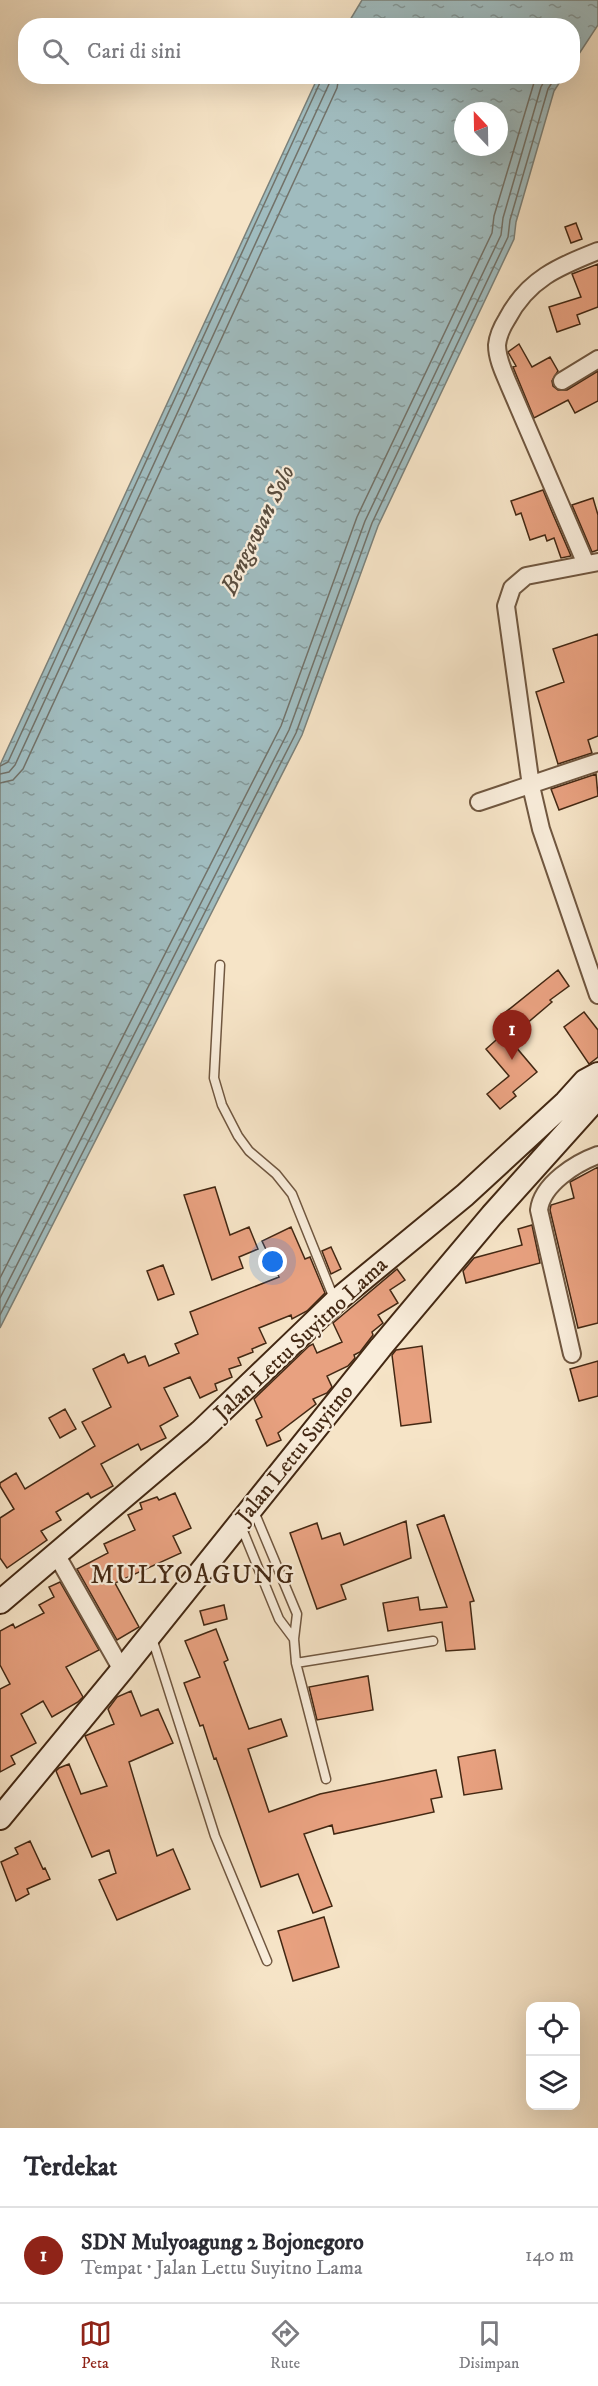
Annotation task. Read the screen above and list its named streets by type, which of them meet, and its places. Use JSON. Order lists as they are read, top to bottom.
{
  "streets": {
    "main road": ["Jalan Lettu Suyitno Lama", "Jalan Lettu Suyitno"]
  },
  "districts": ["MULYOAGUNG"],
  "water": ["Bengawan Solo"],
  "north": "top",
  "page": {
    "search": "Cari di sini",
    "pins": "1",
    "heading": "Terdekat",
    "list": [
      {
        "mark": "1",
        "name": "SDN Mulyoagung 2 Bojonegoro",
        "note": "Tempat · Jalan Lettu Suyitno Lama",
        "value": "140 m"
      }
    ],
    "nav": ["Peta", "Rute", "Disimpan"]
  }
}
